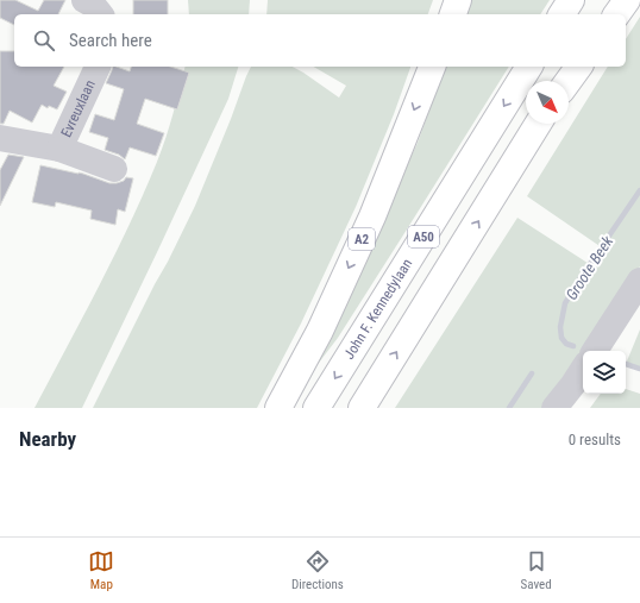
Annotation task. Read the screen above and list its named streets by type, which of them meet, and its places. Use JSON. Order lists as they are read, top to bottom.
{
  "streets": {
    "highway": ["A50", "A2", "John F. Kennedylaan"],
    "street": ["Evreuxlaan"]
  },
  "water": ["Groote Beek"],
  "north": "bottom right",
  "page": {
    "search": "Search here",
    "heading": ["Nearby", "0 results"],
    "nav": ["Map", "Directions", "Saved"]
  }
}
